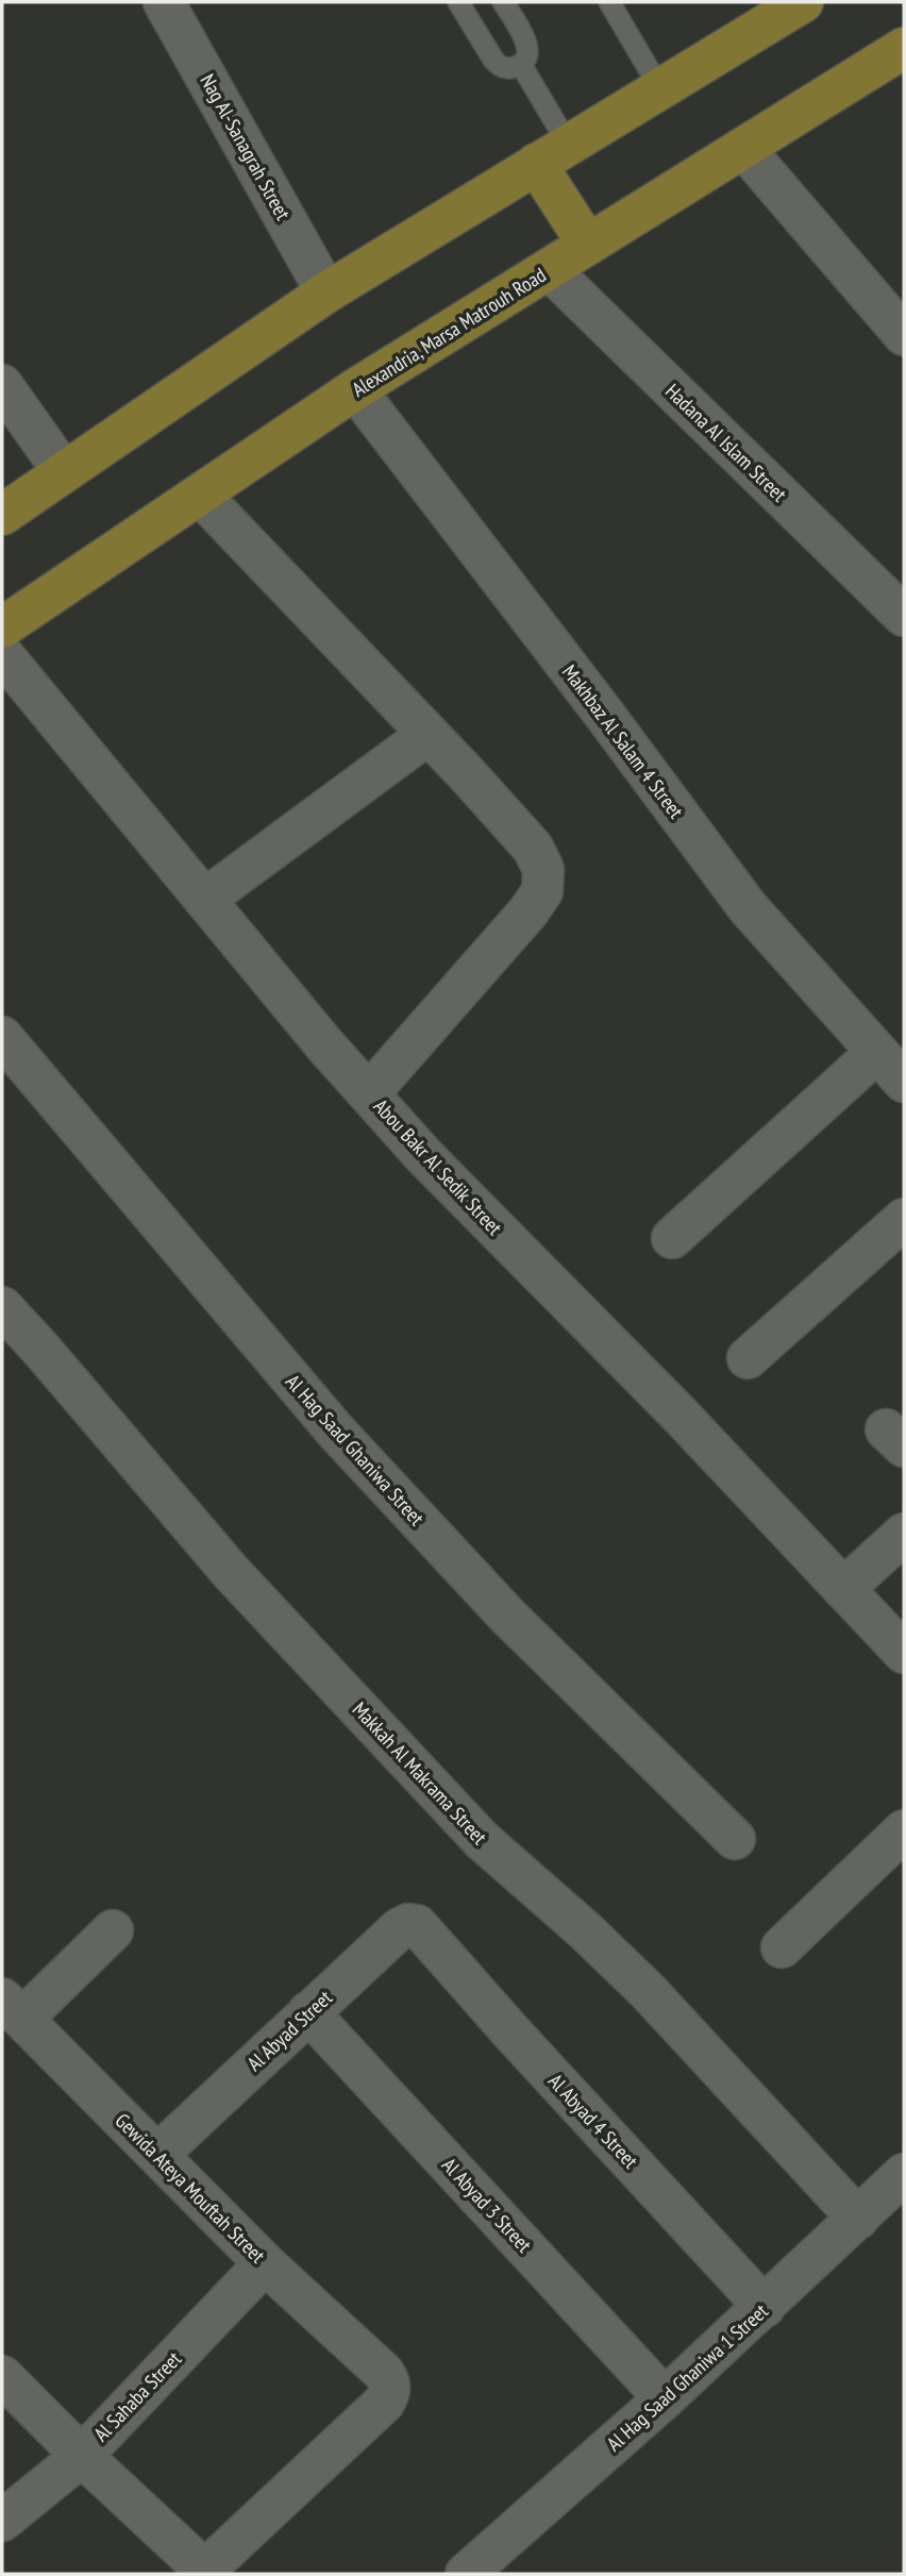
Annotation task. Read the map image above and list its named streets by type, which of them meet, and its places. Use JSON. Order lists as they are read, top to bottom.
{
  "streets": {
    "main road": ["Alexandria, Marsa Matrouh Road"],
    "street": [
      "Nag Al-Sanagrah Street",
      "Hadana Al Islam Street",
      "Makhbaz Al Salam 4 Street",
      "Abou Bakr Al Sedik Street",
      "Al Hag Saad Ghaniwa Street",
      "Makkah Al Makrama Street",
      "Al Abyad Street",
      "Al Abyad 4 Street",
      "Gewida Ateya Mouftah Street",
      "Al Abyad 3 Street",
      "Al Hag Saad Ghaniwa 1 Street",
      "Al Sahaba Street"
    ]
  },
  "crossings": [
    ["Alexandria, Marsa Matrouh Road", "Hadana Al Islam Street"],
    ["Alexandria, Marsa Matrouh Road", "Makhbaz Al Salam 4 Street"],
    ["Makkah Al Makrama Street", "Al Hag Saad Ghaniwa 1 Street"],
    ["Al Abyad Street", "Al Abyad 4 Street"],
    ["Al Abyad Street", "Gewida Ateya Mouftah Street"],
    ["Al Abyad Street", "Al Abyad 3 Street"],
    ["Al Abyad 4 Street", "Al Hag Saad Ghaniwa 1 Street"],
    ["Gewida Ateya Mouftah Street", "Al Sahaba Street"],
    ["Al Abyad 3 Street", "Al Hag Saad Ghaniwa 1 Street"]
  ]
}
